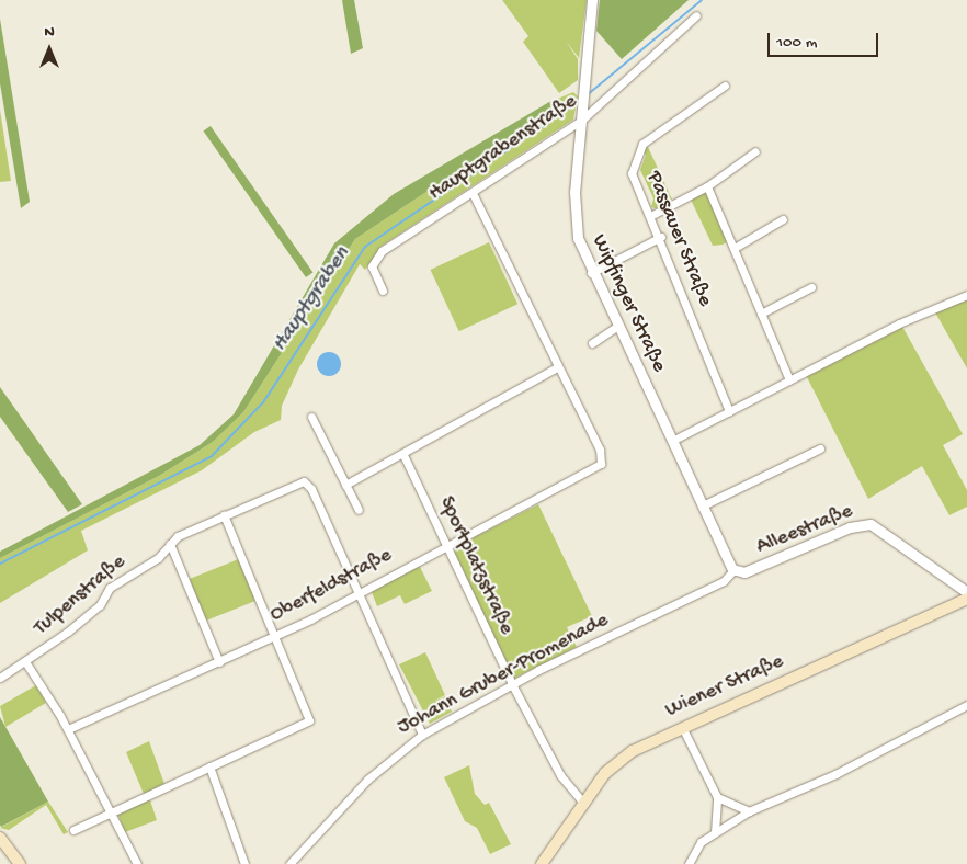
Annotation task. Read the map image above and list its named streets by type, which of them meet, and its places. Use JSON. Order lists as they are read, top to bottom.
{
  "streets": {
    "main road": ["Wiener Straße"],
    "street": [
      "Hauptgrabenstraße",
      "Passauer Straße",
      "Wipfinger Straße",
      "Alleestraße",
      "Sportplatzstraße",
      "Oberfeldstraße",
      "Tulpenstraße",
      "Johann Gruber-Promenade"
    ]
  },
  "crossings": [
    ["Hauptgrabenstraße", "Wipfinger Straße"],
    ["Wipfinger Straße", "Alleestraße"],
    ["Wipfinger Straße", "Johann Gruber-Promenade"],
    ["Alleestraße", "Johann Gruber-Promenade"],
    ["Sportplatzstraße", "Oberfeldstraße"],
    ["Sportplatzstraße", "Johann Gruber-Promenade"],
    ["Sportplatzstraße", "Wiener Straße"],
    ["Oberfeldstraße", "Tulpenstraße"]
  ],
  "water": ["Hauptgraben"],
  "scale_bar": "100 m",
  "north": "top"
}
